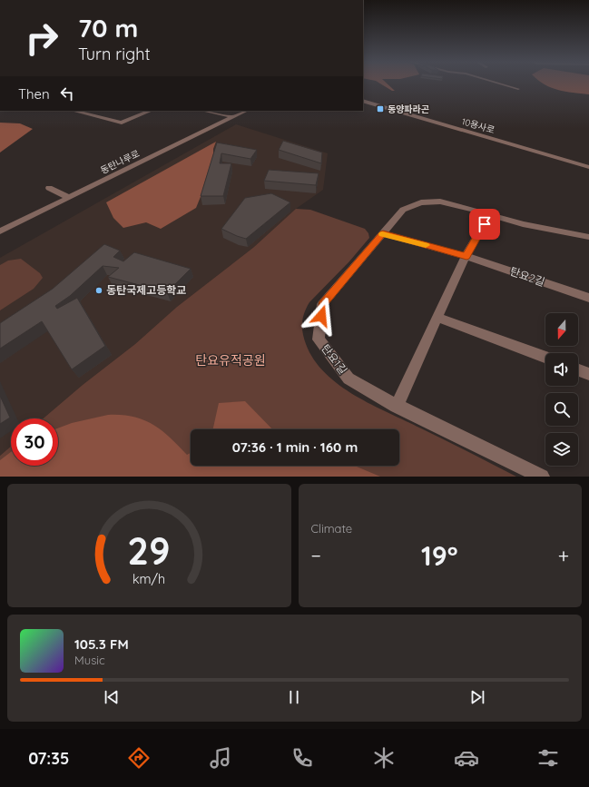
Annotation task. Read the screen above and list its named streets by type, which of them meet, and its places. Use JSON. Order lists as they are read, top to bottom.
{
  "streets": {
    "street": [
      "10용사로",
      "동탄나루로",
      "탄요2길",
      "탄요1길"
    ]
  },
  "crossings": [
    ["탄요2길", "탄요1길"]
  ],
  "parks": ["탄요유적공원"],
  "places": {
    "transit": ["동양파라곤"],
    "other": ["동탄국제고등학교"]
  },
  "north": "bottom",
  "page": {
    "turn": ["70 m", "Turn right"],
    "then": "Then",
    "limit": "30",
    "trip": "07:36 · 1 min · 160 m",
    "tile": "Climate",
    "heat": ["−", "19°", "+"],
    "song": ["105.3 FM", "Music"],
    "tabs": "07:35",
    "gauge": ["29", "km/h"]
  }
}
